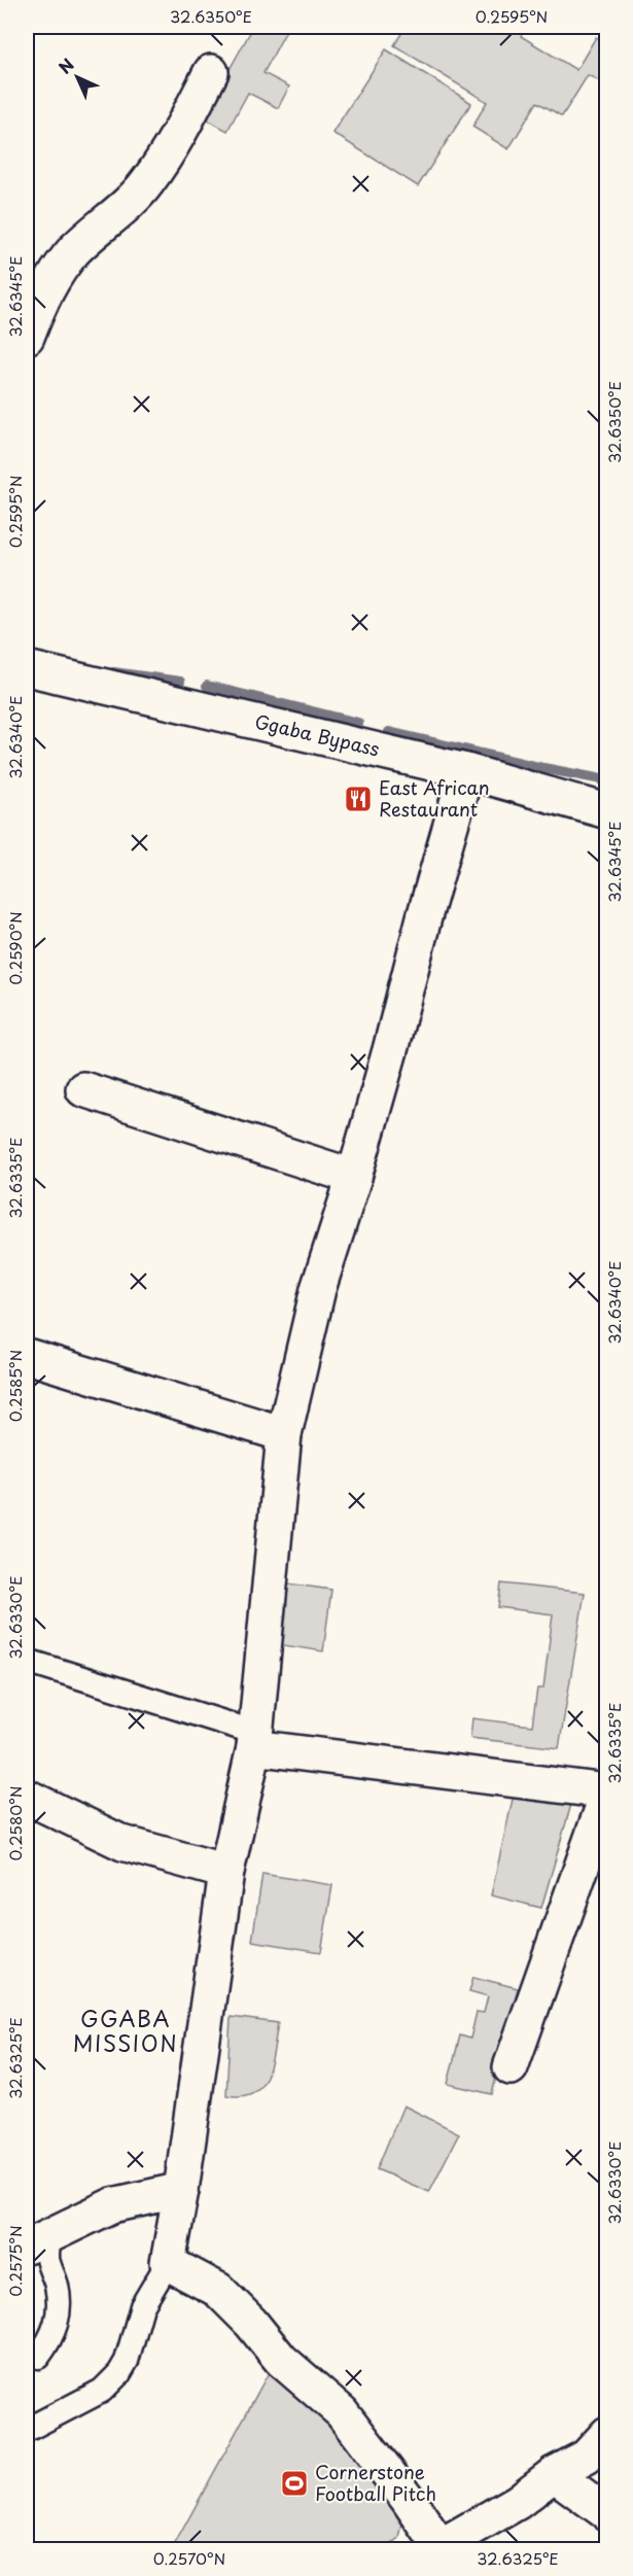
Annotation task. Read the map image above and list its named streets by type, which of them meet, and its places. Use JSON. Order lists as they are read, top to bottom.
{
  "streets": {
    "street": ["Ggaba Bypass"]
  },
  "districts": ["GGABA MISSION"],
  "places": {
    "restaurant": ["East African Restaurant"],
    "sports": ["Cornerstone Football Pitch"]
  },
  "north": "top left",
  "coordinates": [
    "32.6350°E",
    "0.2595°N",
    "32.6345°E",
    "32.6340°E",
    "0.2590°N",
    "32.6335°E",
    "0.2585°N",
    "32.6330°E",
    "0.2580°N",
    "32.6325°E",
    "0.2575°N",
    "0.2570°N"
  ]
}
